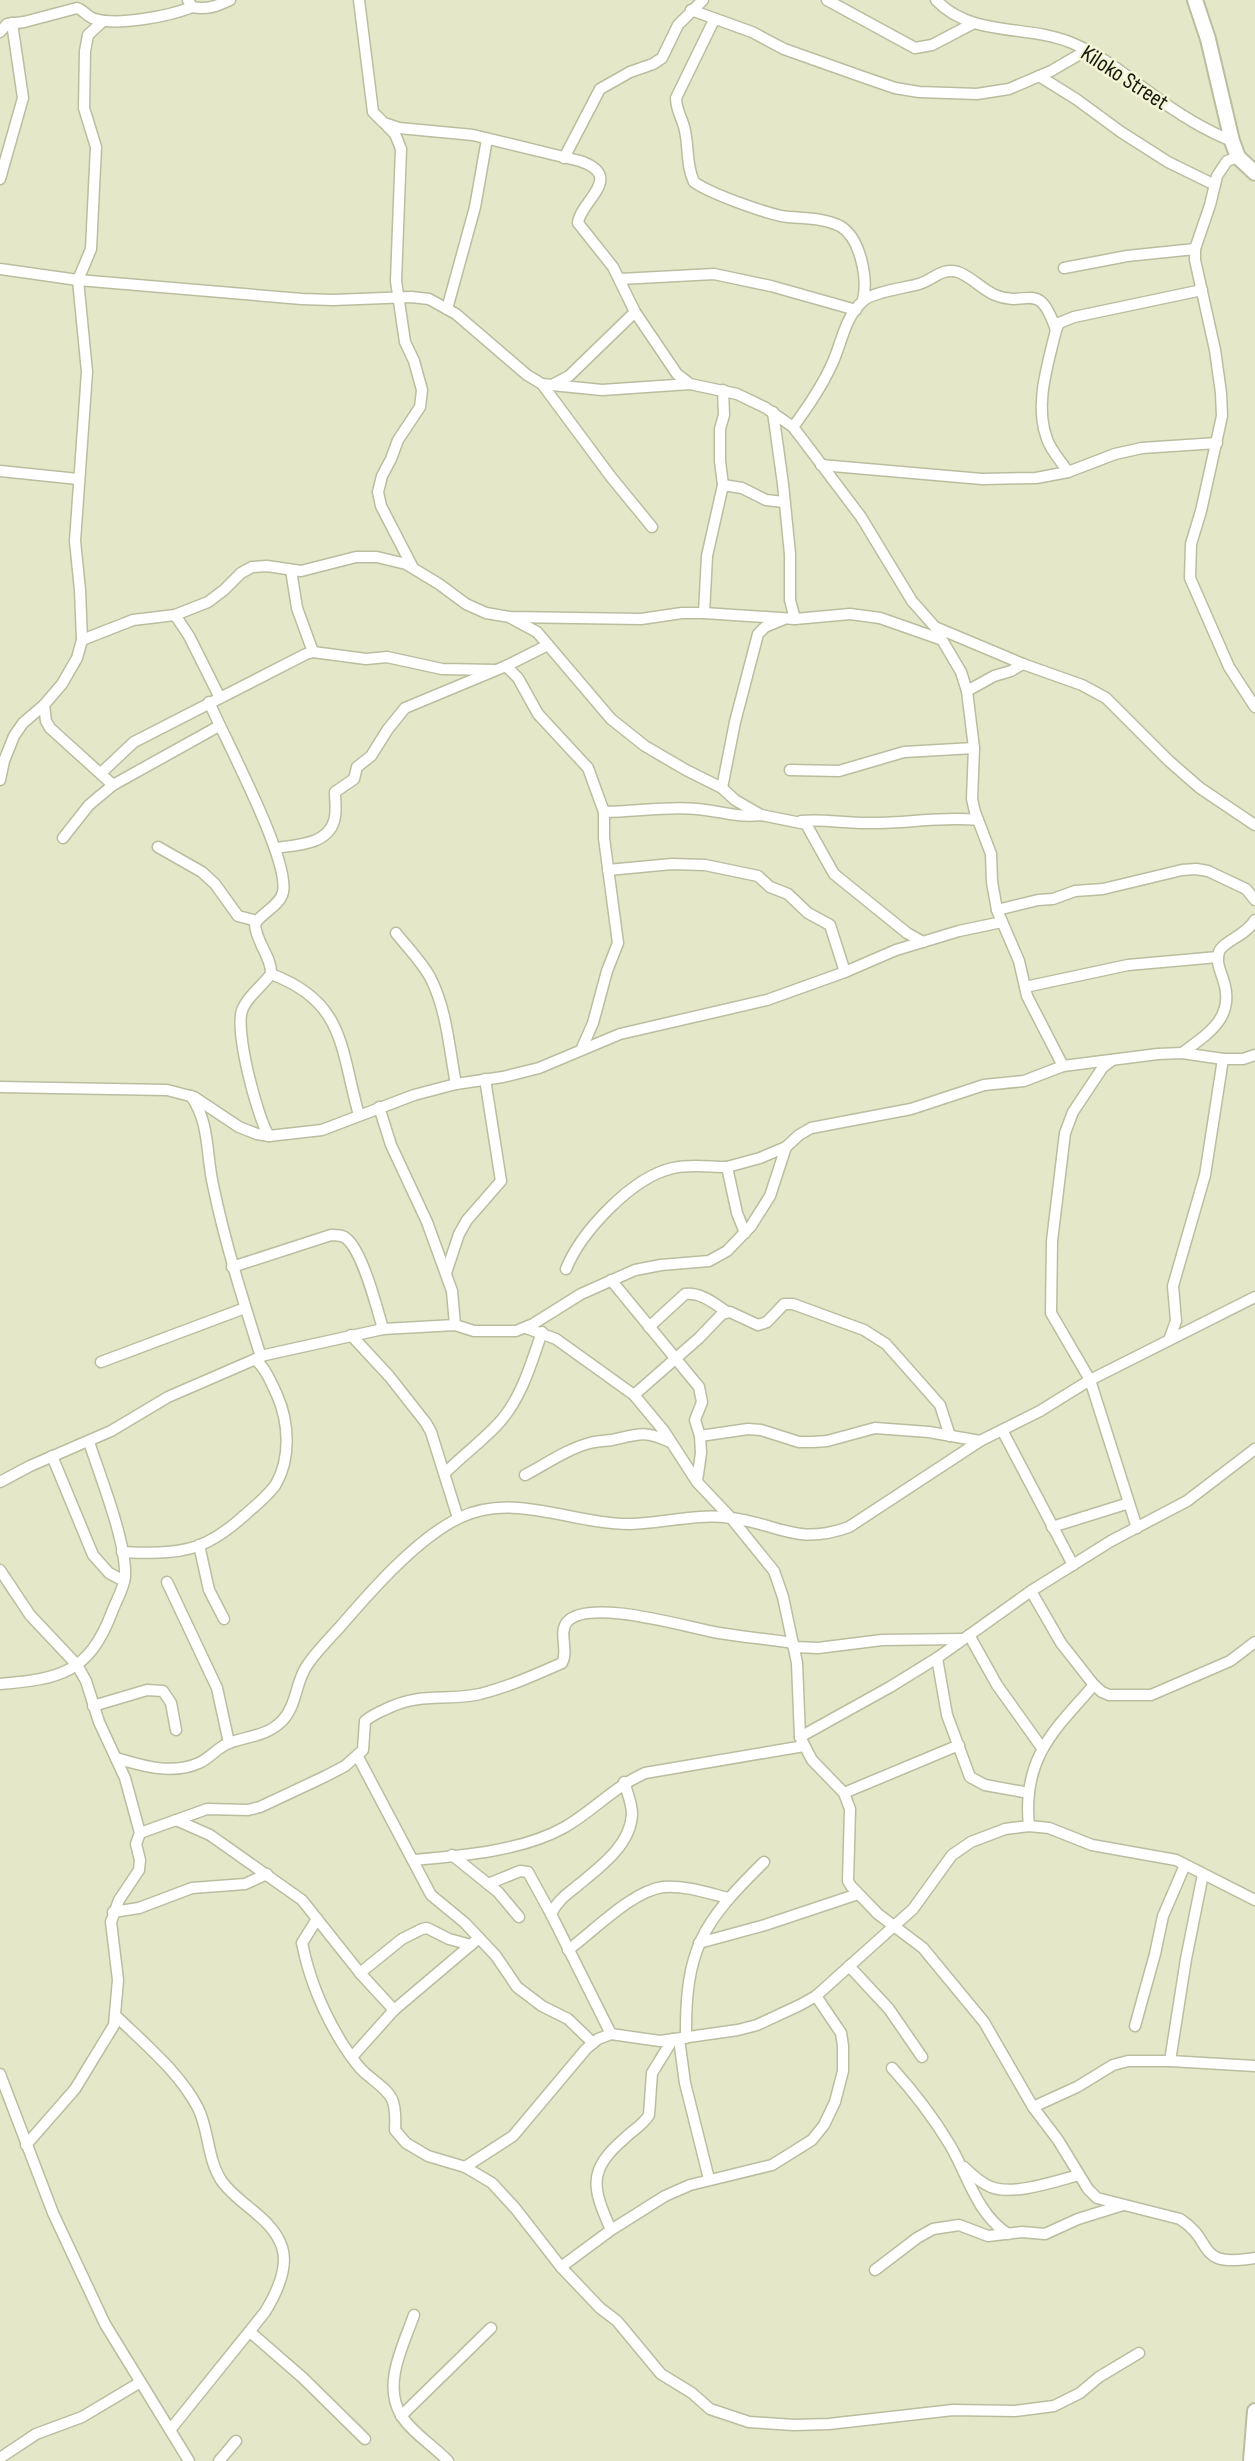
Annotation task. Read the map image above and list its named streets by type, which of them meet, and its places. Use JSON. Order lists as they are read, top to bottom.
{
  "streets": {
    "street": ["Kiloko Street"]
  }
}
